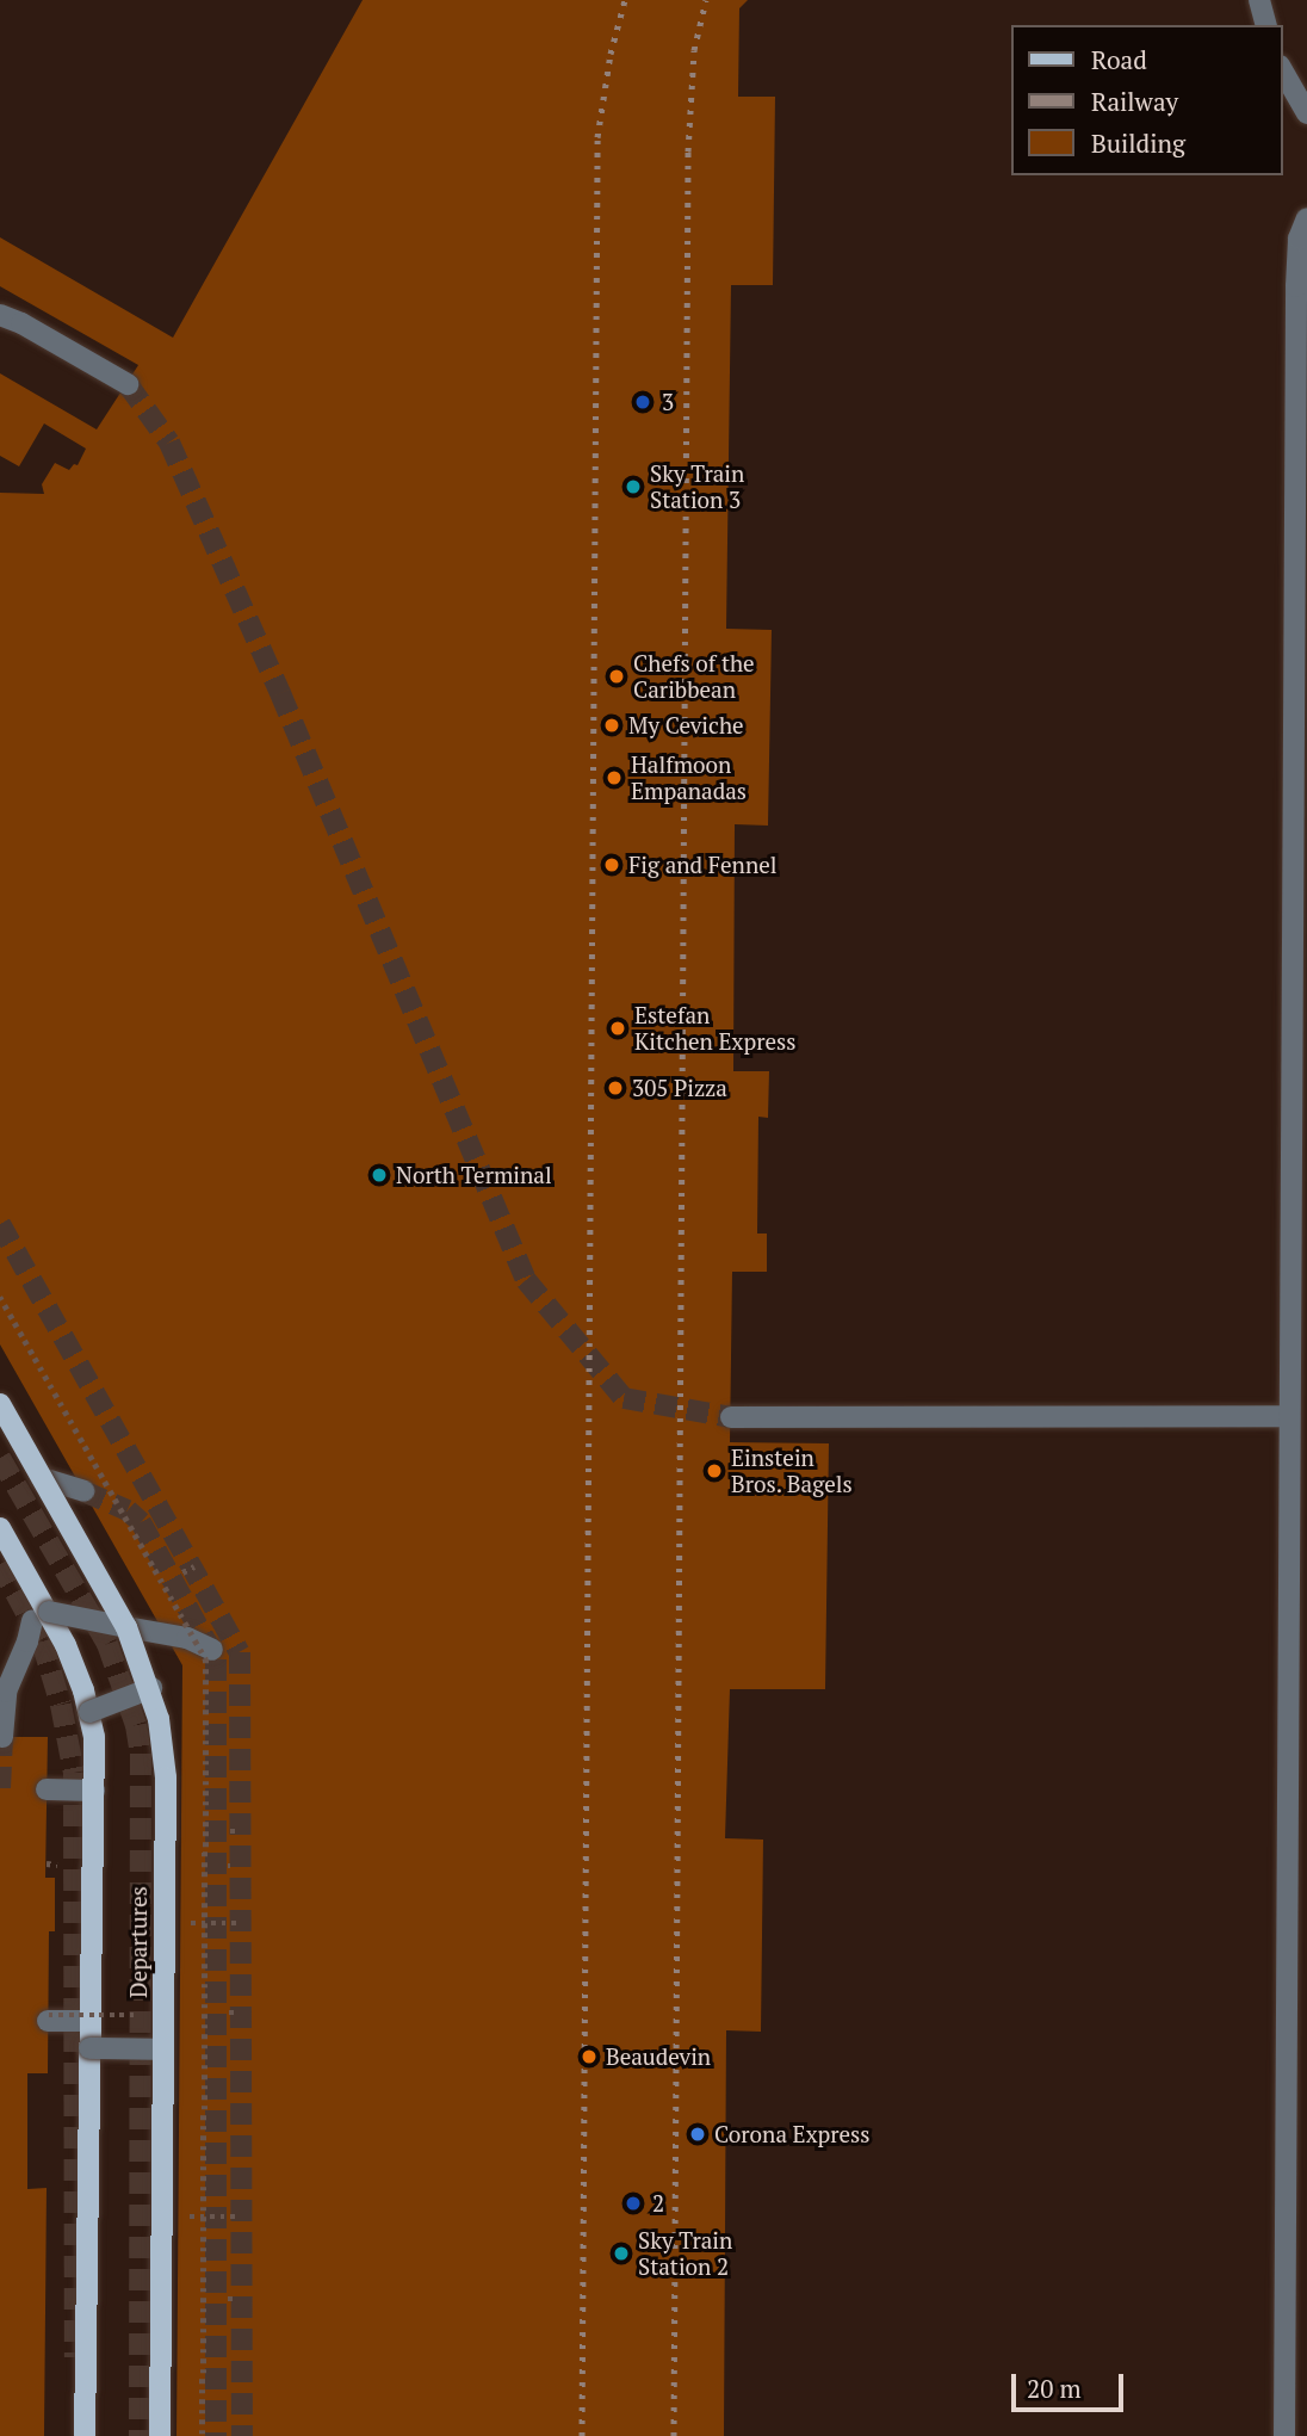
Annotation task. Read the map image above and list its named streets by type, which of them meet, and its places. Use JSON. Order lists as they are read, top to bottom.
{
  "streets": {
    "main road": ["Departures"]
  },
  "places": [
    "3",
    "Sky Train Station 3",
    "Chefs of the Caribbean",
    "My Ceviche",
    "Halfmoon Empanadas",
    "Fig and Fennel",
    "Estefan Kitchen Express",
    "305 Pizza",
    "North Terminal",
    "Einstein Bros. Bagels",
    "Beaudevin",
    "Corona Express",
    "2",
    "Sky Train Station 2"
  ],
  "legend": ["Road", "Railway", "Building"],
  "scale_bar": "20 m"
}
